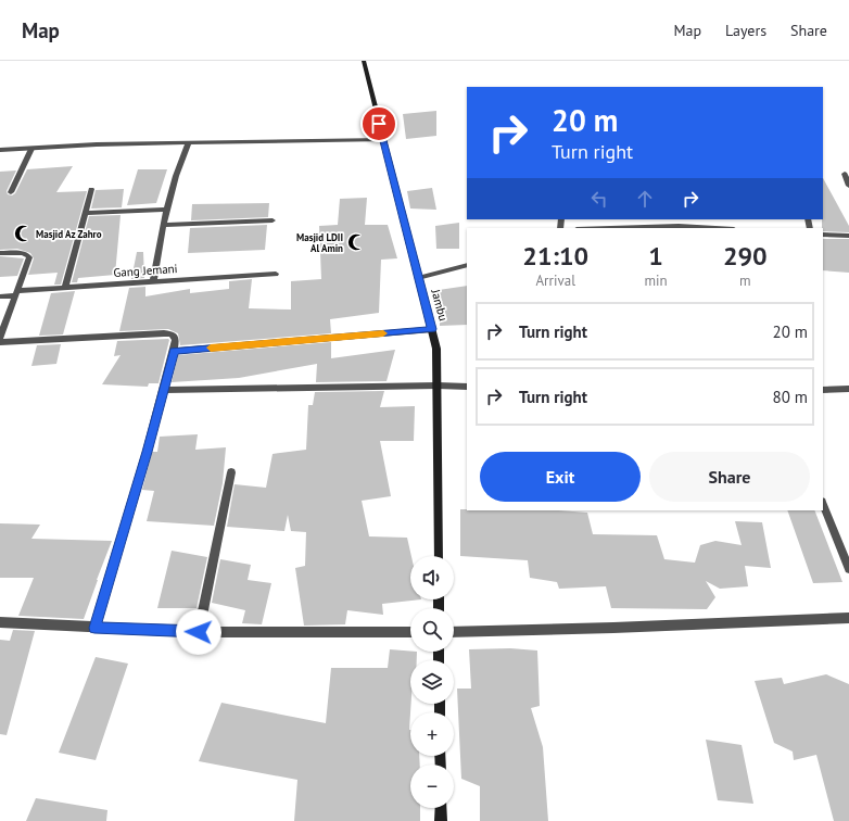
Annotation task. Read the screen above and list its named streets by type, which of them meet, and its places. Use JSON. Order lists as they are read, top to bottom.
{
  "streets": {
    "street": ["Gang Jemani", "Jambu"]
  },
  "places": {
    "mosque": ["Masjid Az Zahro", "Masjid LDII Al Amin"]
  },
  "page": {
    "header": "Map",
    "nav": ["Map", "Layers", "Share"],
    "turn": ["20 m", "Turn right"],
    "eta": [
      "21:10",
      "Arrival",
      "1",
      "min",
      "290",
      "m"
    ],
    "list": [
      {
        "name": "Turn right",
        "value": "20 m"
      },
      {
        "name": "Turn right",
        "value": "80 m"
      }
    ],
    "buttons": ["Exit", "Share"],
    "map_buttons": ["+", "−"]
  }
}
